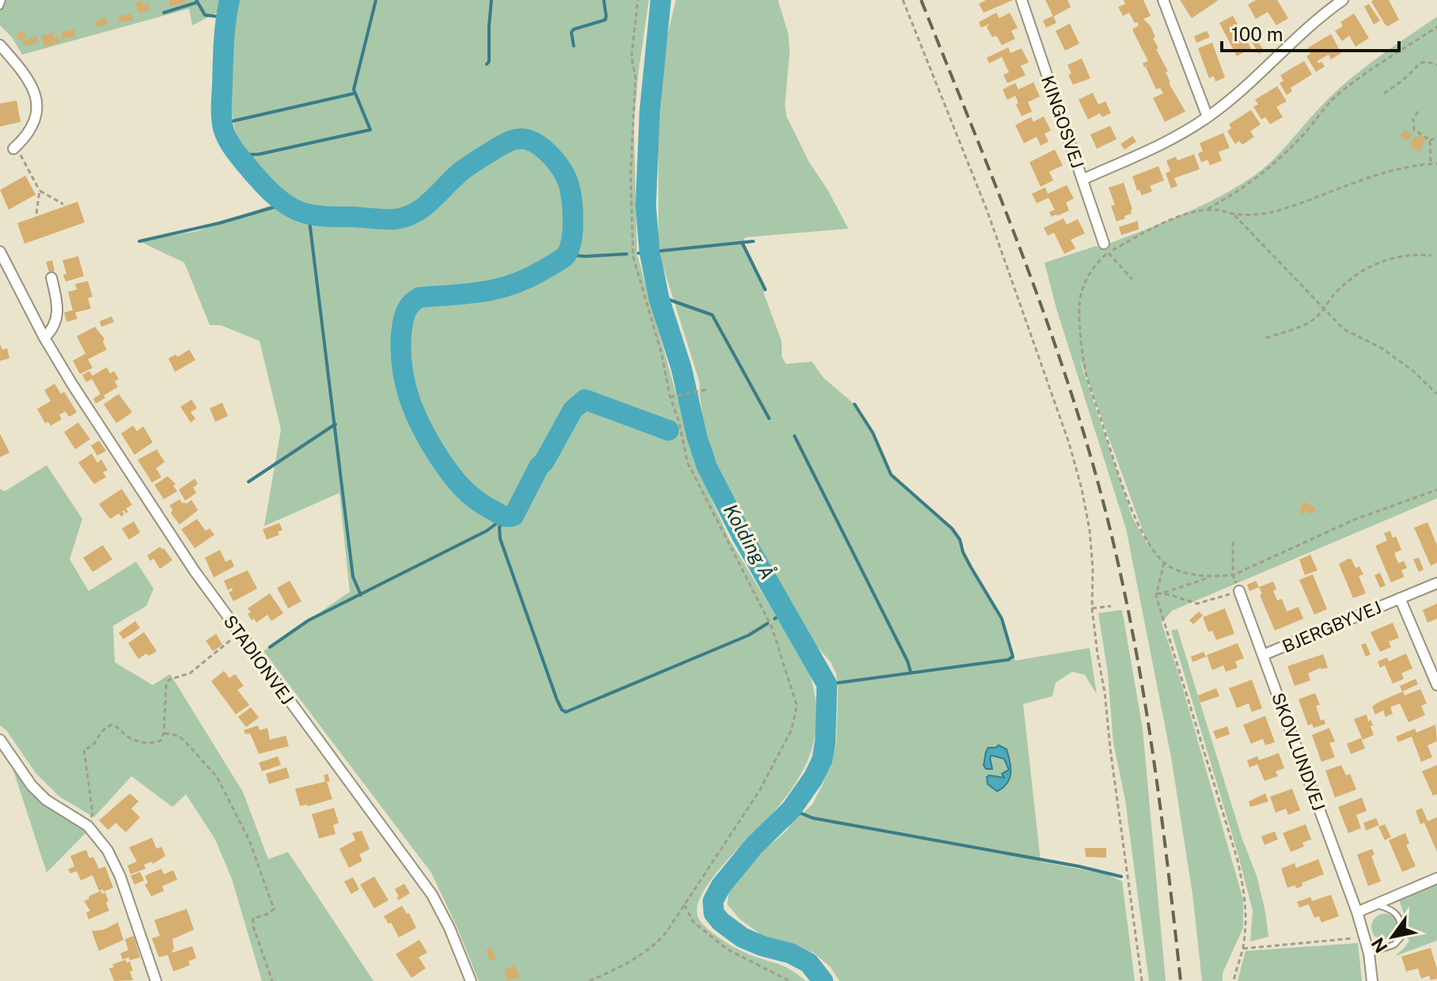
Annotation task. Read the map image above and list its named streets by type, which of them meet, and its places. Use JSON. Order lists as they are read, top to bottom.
{
  "streets": {
    "street": [
      "KINGOSVEJ",
      "BJERGBYVEJ",
      "STADIONVEJ",
      "SKOVLUNDVEJ"
    ]
  },
  "crossings": [
    ["BJERGBYVEJ", "SKOVLUNDVEJ"]
  ],
  "water": ["Kolding Å"],
  "scale_bar": "100 m",
  "north": "bottom left"
}
